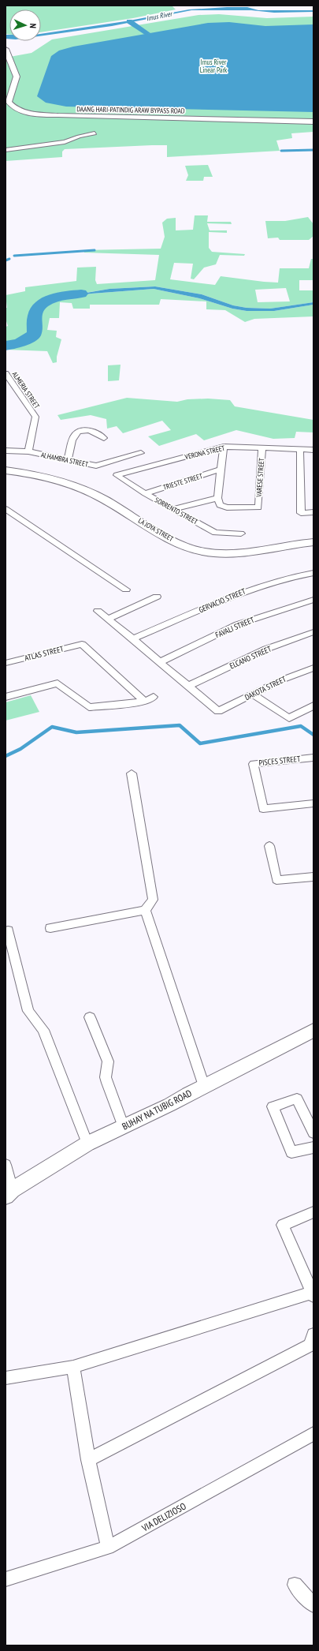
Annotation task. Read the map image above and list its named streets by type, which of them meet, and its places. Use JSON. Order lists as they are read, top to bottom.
{
  "streets": {
    "main road": ["DAANG HARI-PATINDIG ARAW BYPASS ROAD", "LA JOYA STREET", "BUHAY NA TUBIG ROAD"],
    "street": [
      "ALMERIA STREET",
      "VERONA STREET",
      "ALHAMBRA STREET",
      "VARESE STREET",
      "TRIESTE STREET",
      "SORRENTO STREET",
      "GERVACIO STREET",
      "FAVALI STREET",
      "ATLAS STREET",
      "ELCANO STREET",
      "DAKOTA STREET",
      "PISCES STREET",
      "VIA DELIZIOSO"
    ]
  },
  "crossings": [
    ["ALMERIA STREET", "ALHAMBRA STREET"],
    ["VERONA STREET", "VARESE STREET"],
    ["VERONA STREET", "SORRENTO STREET"],
    ["TRIESTE STREET", "SORRENTO STREET"],
    ["ELCANO STREET", "DAKOTA STREET"]
  ],
  "water": ["Imus River"],
  "parks": ["Imus River Linear Park"],
  "north": "right"
}
